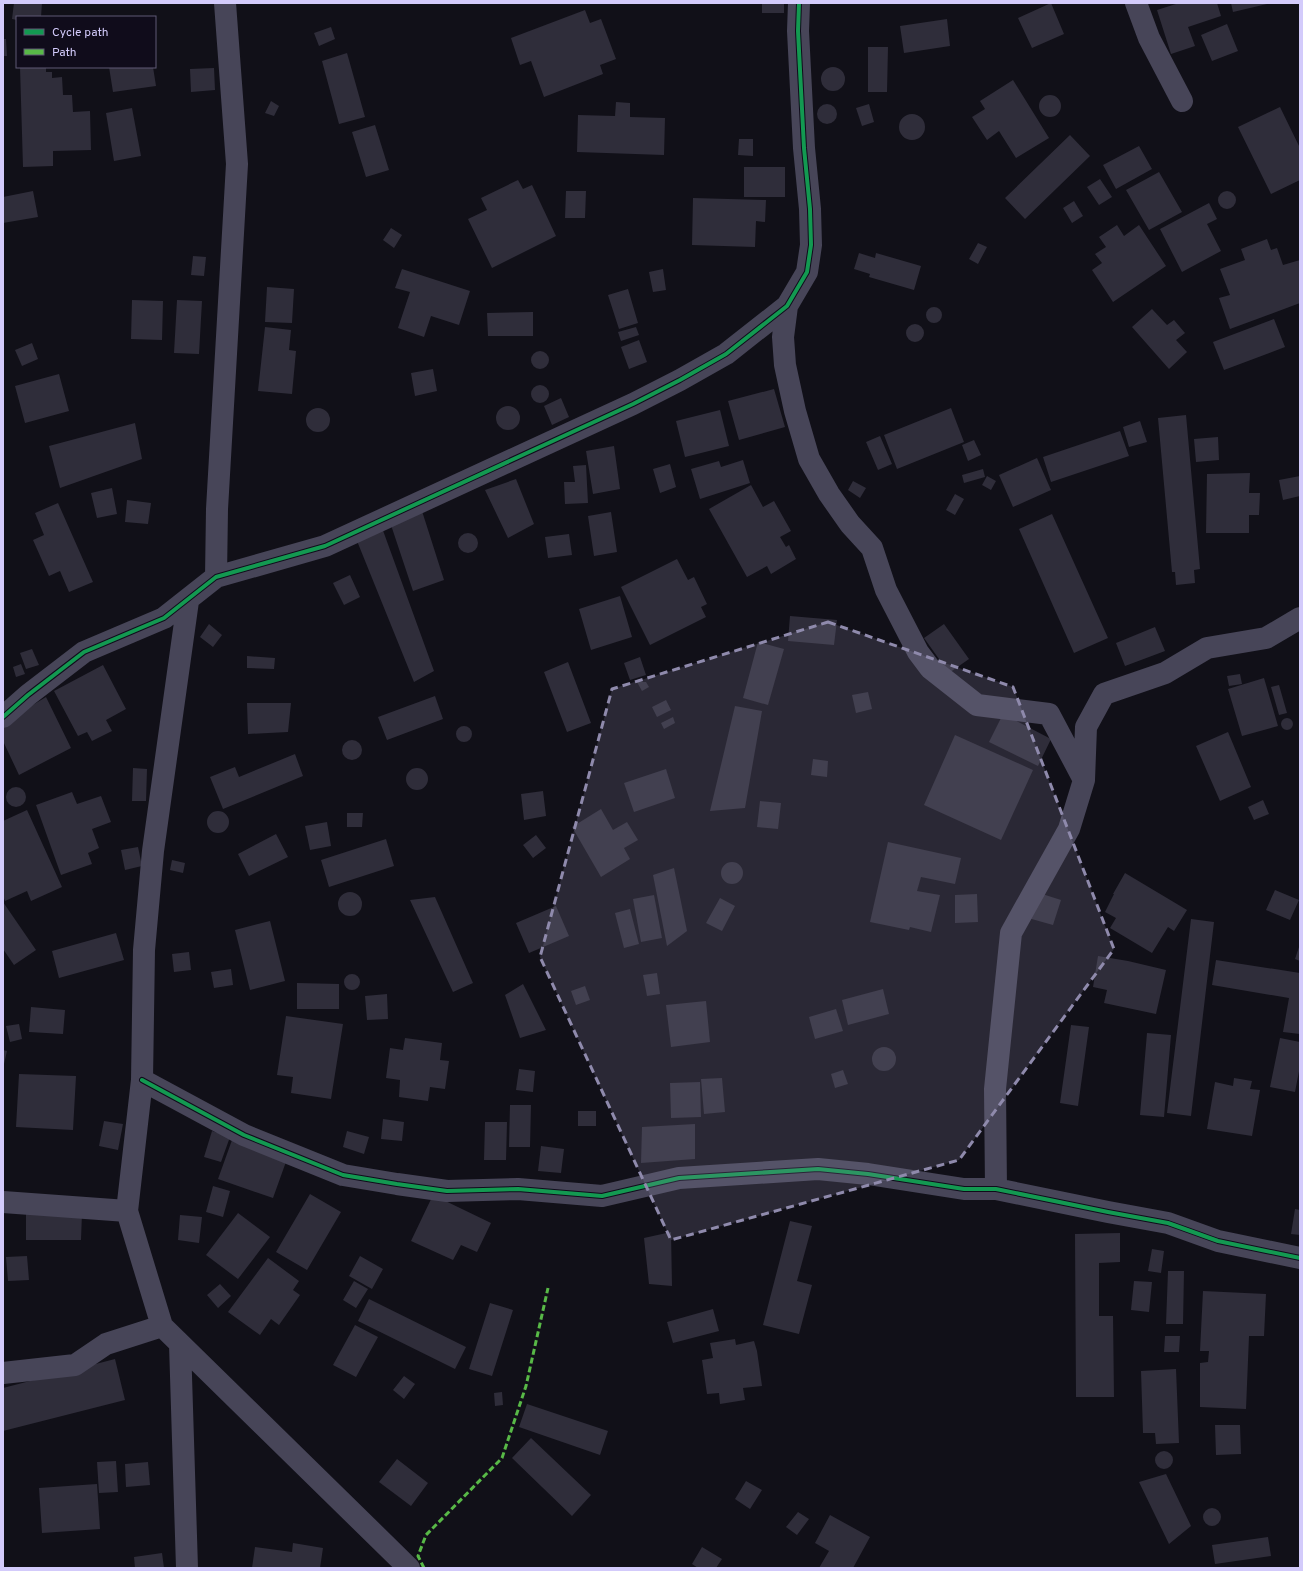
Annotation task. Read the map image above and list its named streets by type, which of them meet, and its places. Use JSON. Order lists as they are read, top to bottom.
{
  "legend": ["Cycle path", "Path"]
}
